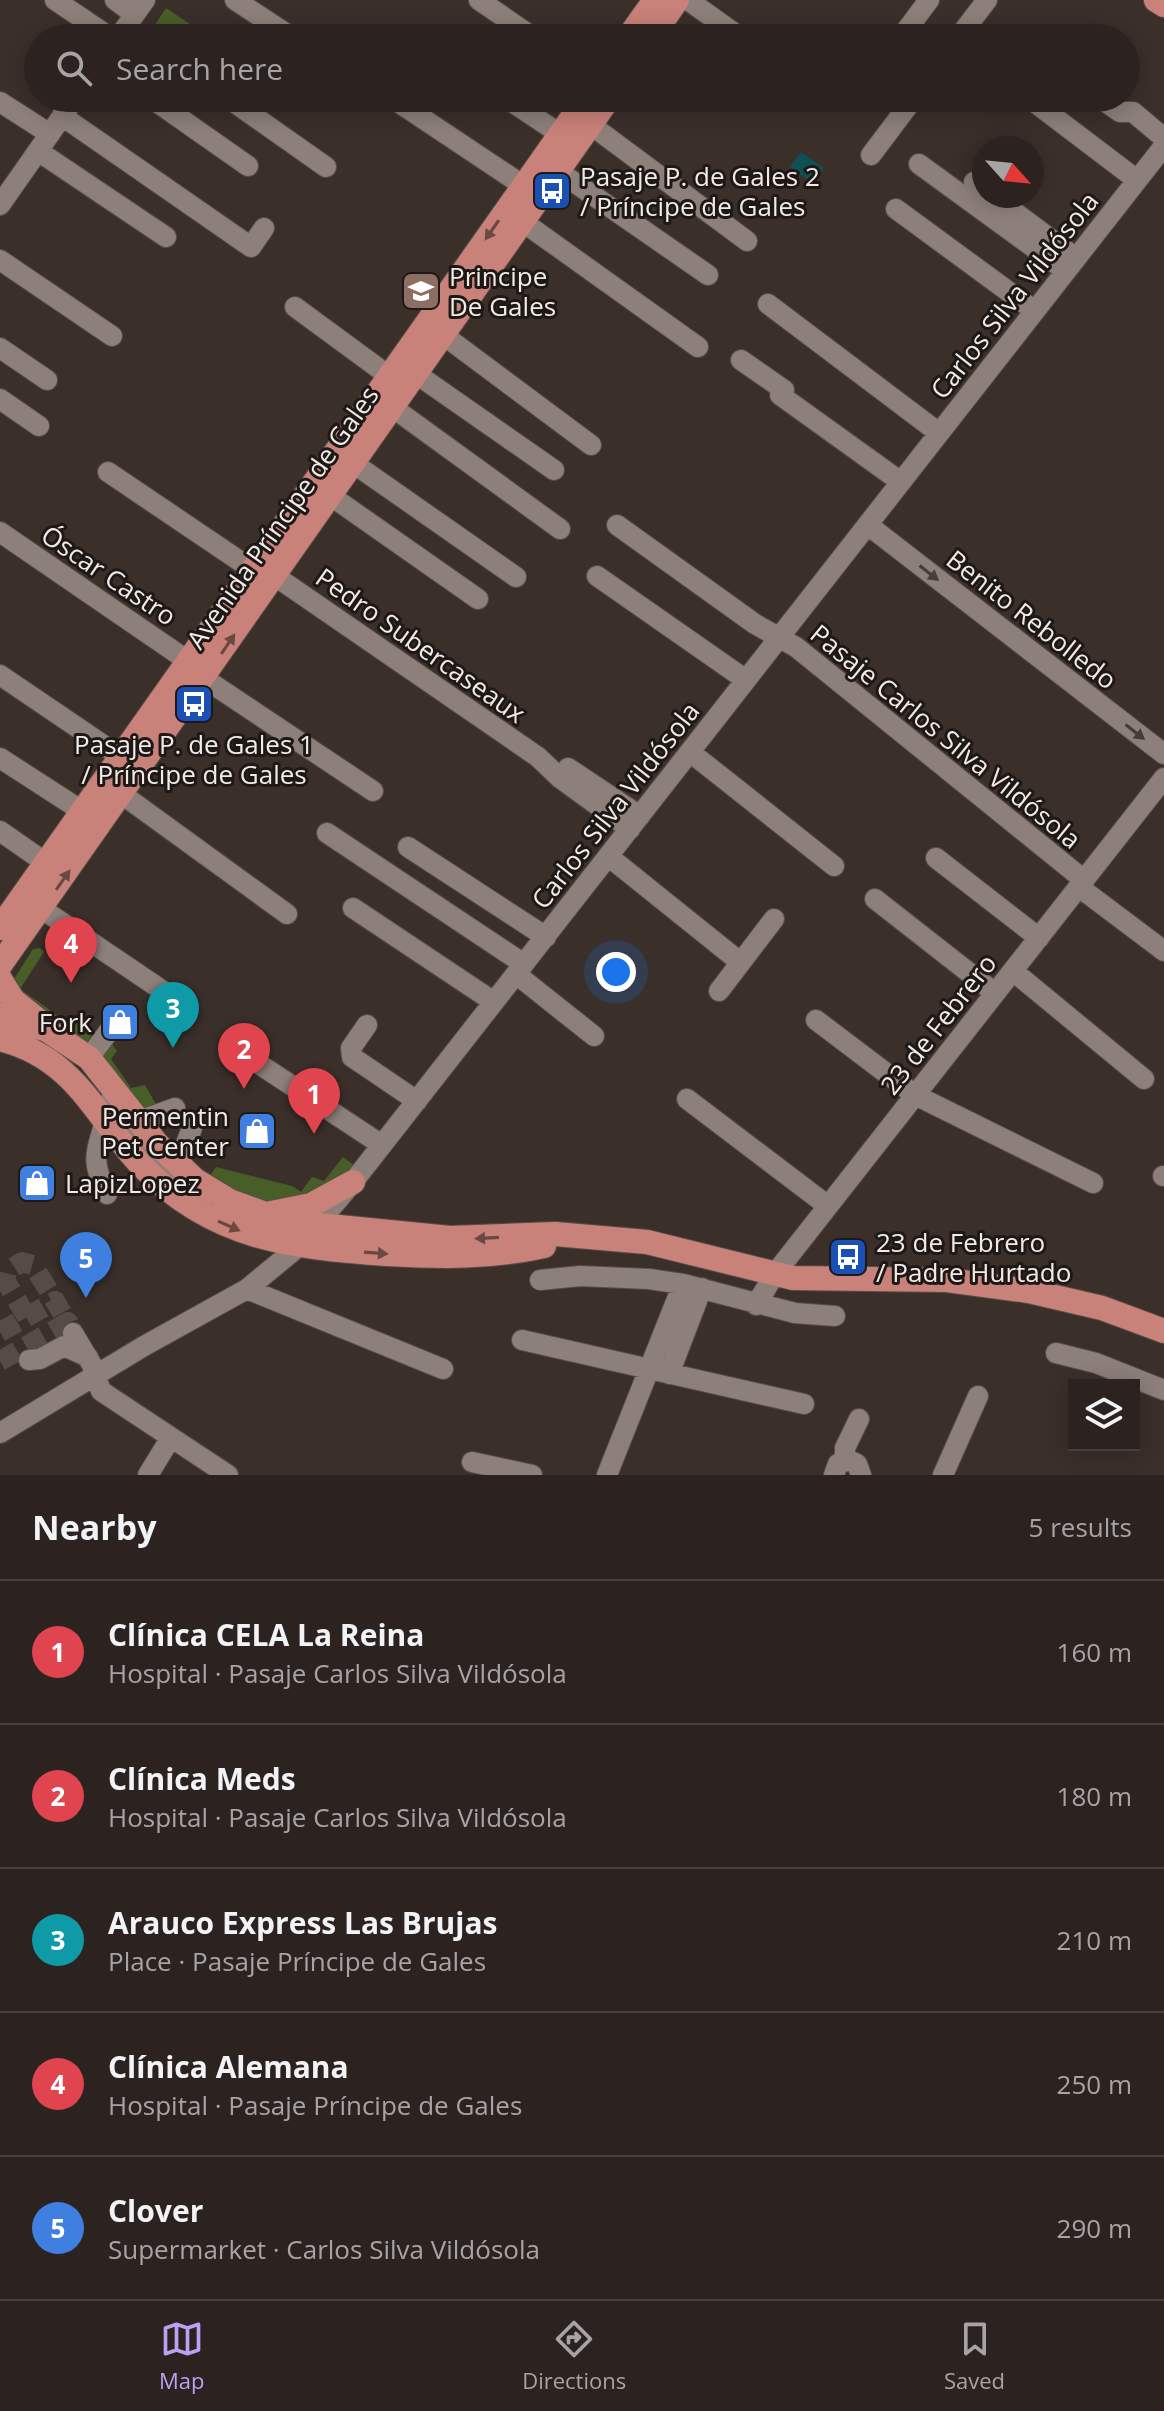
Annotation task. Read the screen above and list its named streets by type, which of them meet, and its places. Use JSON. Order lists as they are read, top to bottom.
{
  "streets": {
    "main road": ["Avenida Príncipe de Gales"],
    "street": [
      "Carlos Silva Vildósola",
      "Óscar Castro",
      "Benito Rebolledo",
      "Pedro Subercaseaux",
      "Pasaje Carlos Silva Vildósola",
      "23 de Febrero"
    ]
  },
  "crossings": [
    ["Carlos Silva Vildósola", "Benito Rebolledo"],
    ["Carlos Silva Vildósola", "Pedro Subercaseaux"],
    ["Carlos Silva Vildósola", "Pasaje Carlos Silva Vildósola"],
    ["Avenida Príncipe de Gales", "Óscar Castro"],
    ["Avenida Príncipe de Gales", "Pedro Subercaseaux"],
    ["Pasaje Carlos Silva Vildósola", "23 de Febrero"]
  ],
  "one_way": ["Benito Rebolledo"],
  "places": {
    "bus stop": ["Pasaje P. de Gales 2 / Príncipe de Gales", "Pasaje P. de Gales 1 / Príncipe de Gales", "23 de Febrero / Padre Hurtado"],
    "school or university": ["Principe De Gales"],
    "shop": ["Fork", "Permentin Pet Center", "LapizLopez"]
  },
  "north": "bottom right",
  "page": {
    "search": "Search here",
    "pins": [
      "4",
      "3",
      "2",
      "1",
      "5"
    ],
    "heading": ["Nearby", "5 results"],
    "list": [
      {
        "mark": "1",
        "name": "Clínica CELA La Reina",
        "note": "Hospital · Pasaje Carlos Silva Vildósola",
        "value": "160 m"
      },
      {
        "mark": "2",
        "name": "Clínica Meds",
        "note": "Hospital · Pasaje Carlos Silva Vildósola",
        "value": "180 m"
      },
      {
        "mark": "3",
        "name": "Arauco Express Las Brujas",
        "note": "Place · Pasaje Príncipe de Gales",
        "value": "210 m"
      },
      {
        "mark": "4",
        "name": "Clínica Alemana",
        "note": "Hospital · Pasaje Príncipe de Gales",
        "value": "250 m"
      },
      {
        "mark": "5",
        "name": "Clover",
        "note": "Supermarket · Carlos Silva Vildósola",
        "value": "290 m"
      }
    ],
    "nav": ["Map", "Directions", "Saved"]
  }
}
